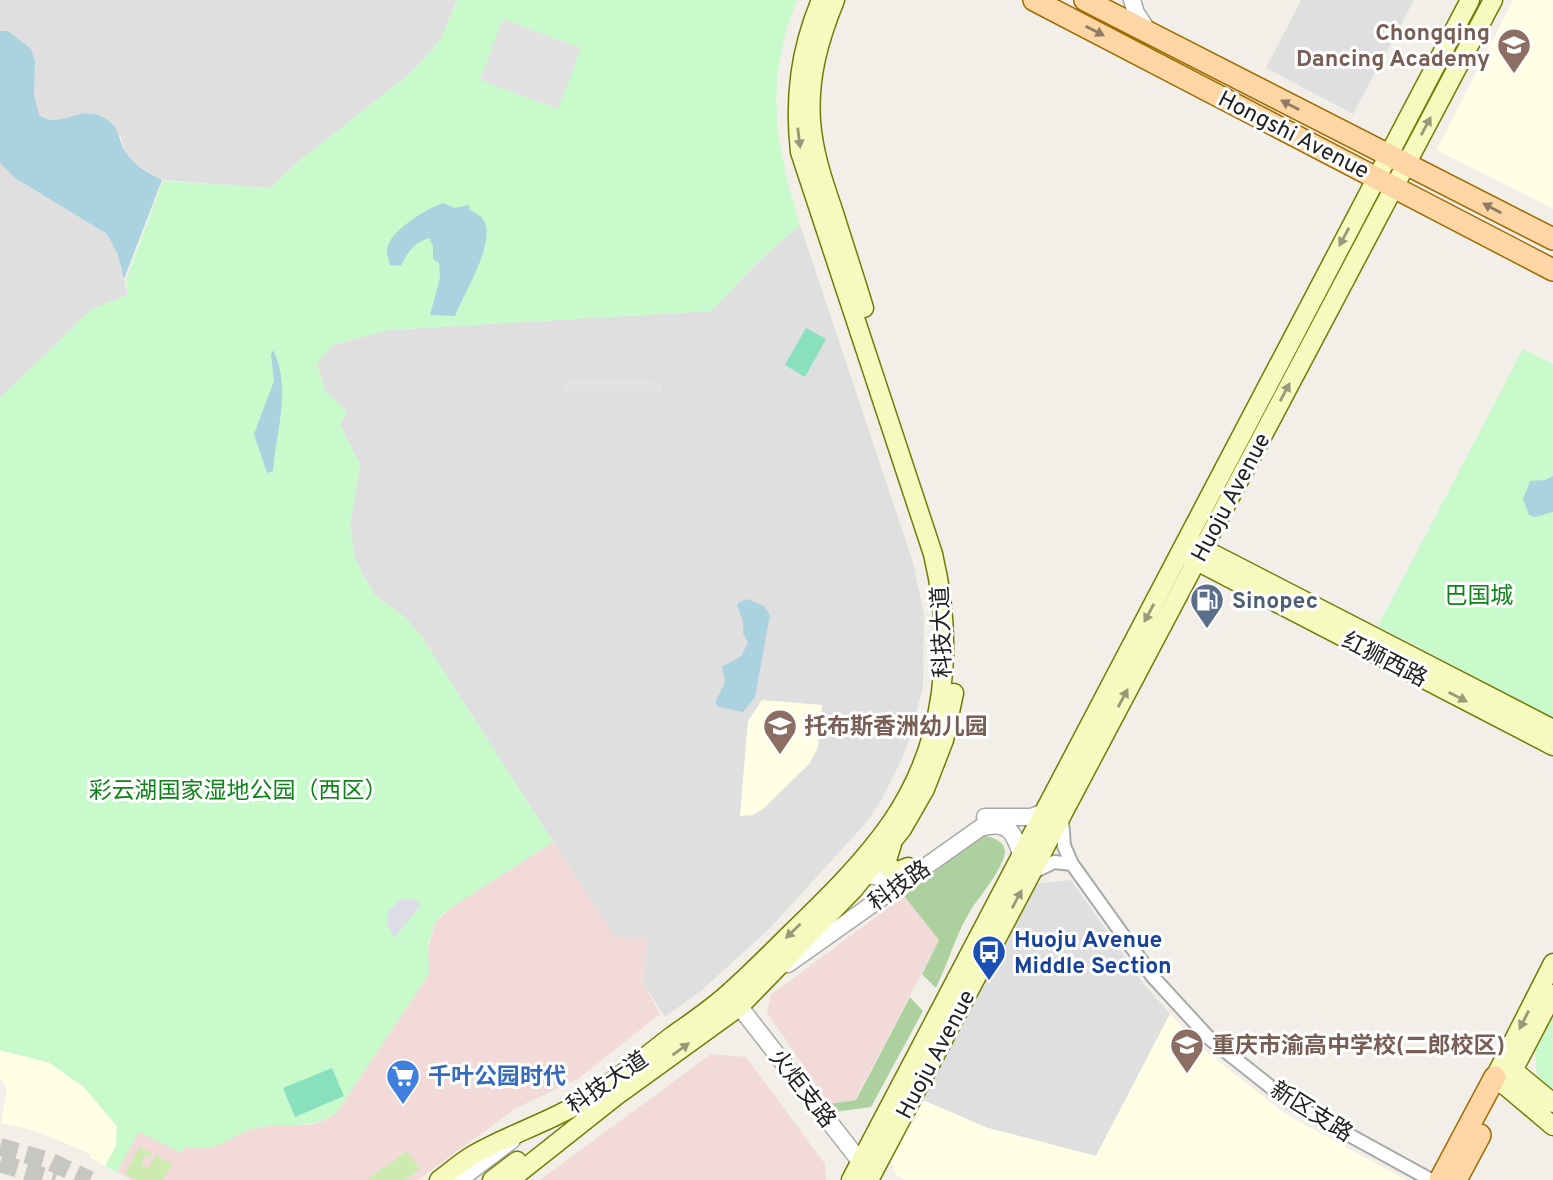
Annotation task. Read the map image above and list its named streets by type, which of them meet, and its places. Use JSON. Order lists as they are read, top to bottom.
{
  "streets": {
    "main road": [
      "Hongshi Avenue",
      "Huoju Avenue",
      "科技大道",
      "红狮西路"
    ],
    "street": ["科技路", "火炬支路", "新区支路"]
  },
  "crossings": [
    ["Hongshi Avenue", "Huoju Avenue"],
    ["Huoju Avenue", "红狮西路"],
    ["Huoju Avenue", "科技路"],
    ["Huoju Avenue", "火炬支路"],
    ["Huoju Avenue", "新区支路"],
    ["科技大道", "科技路"],
    ["科技大道", "火炬支路"],
    ["科技路", "新区支路"]
  ],
  "parks": ["巴国城", "彩云湖国家湿地公园（西区）"],
  "places": {
    "school or university": ["Chongqing Dancing Academy", "托布斯香洲幼儿园", "重庆市渝高中学校(二郎校区)"],
    "fuel station": ["Sinopec"],
    "bus stop": ["Huoju Avenue Middle Section"],
    "supermarket": ["千叶公园时代"]
  }
}
